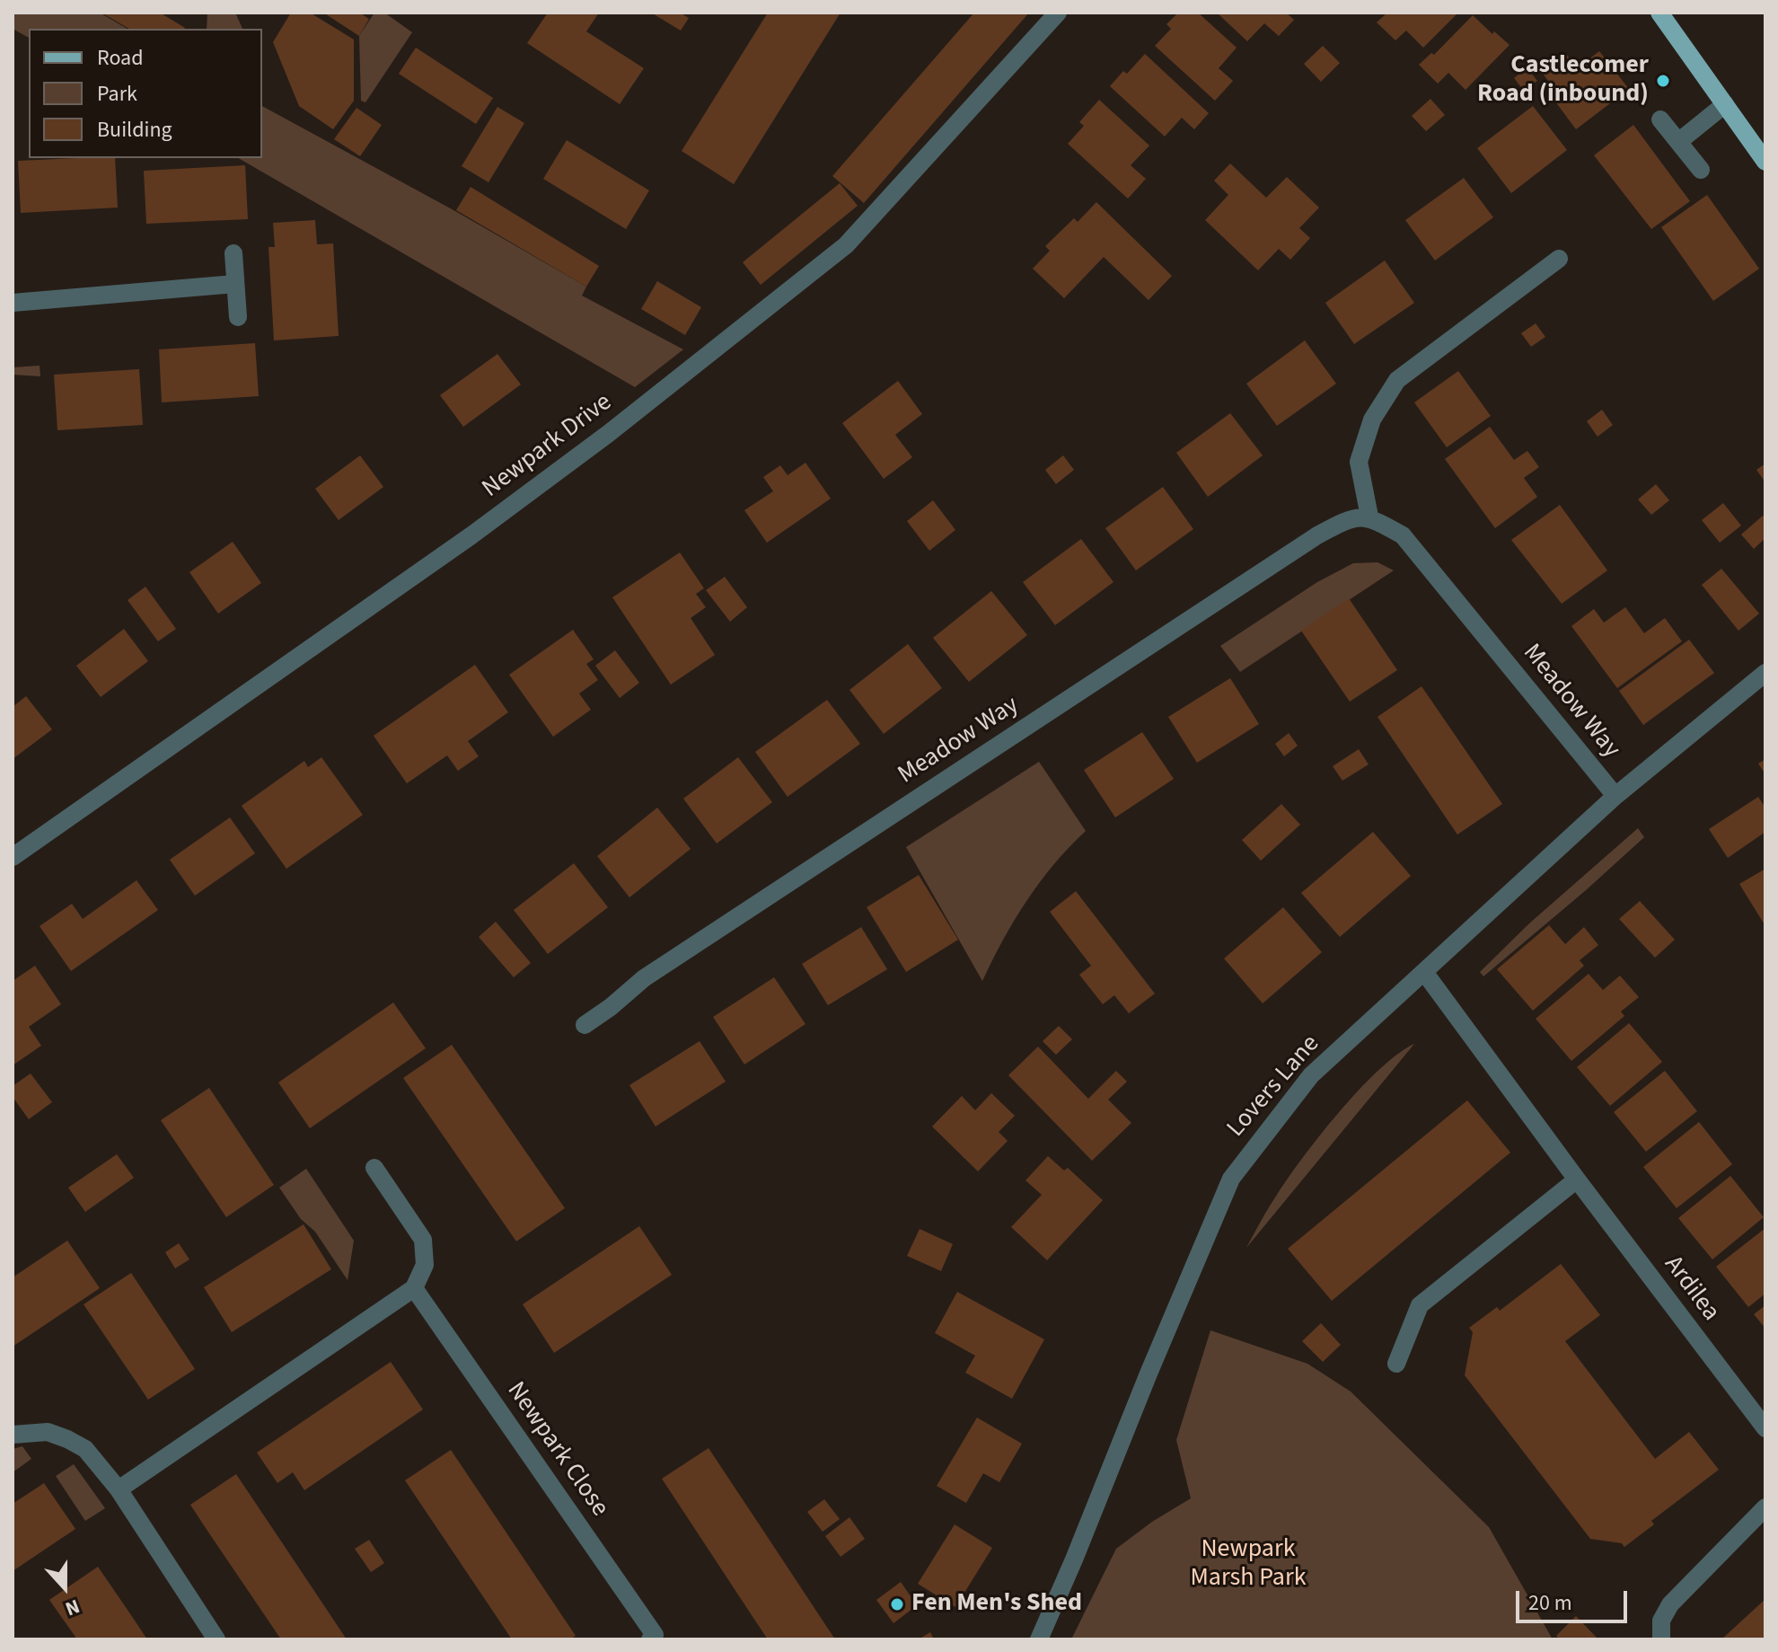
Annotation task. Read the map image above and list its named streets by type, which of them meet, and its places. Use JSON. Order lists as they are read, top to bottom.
{
  "streets": {
    "street": [
      "Newpark Drive",
      "Meadow Way",
      "Lovers Lane",
      "Ardilea",
      "Newpark Close"
    ]
  },
  "crossings": [
    ["Meadow Way", "Lovers Lane"],
    ["Lovers Lane", "Ardilea"]
  ],
  "parks": ["Newpark Marsh Park"],
  "places": ["Castlecomer Road (inbound)", "Fen Men's Shed"],
  "legend": ["Road", "Park", "Building"],
  "scale_bar": "20 m",
  "north": "bottom"
}
